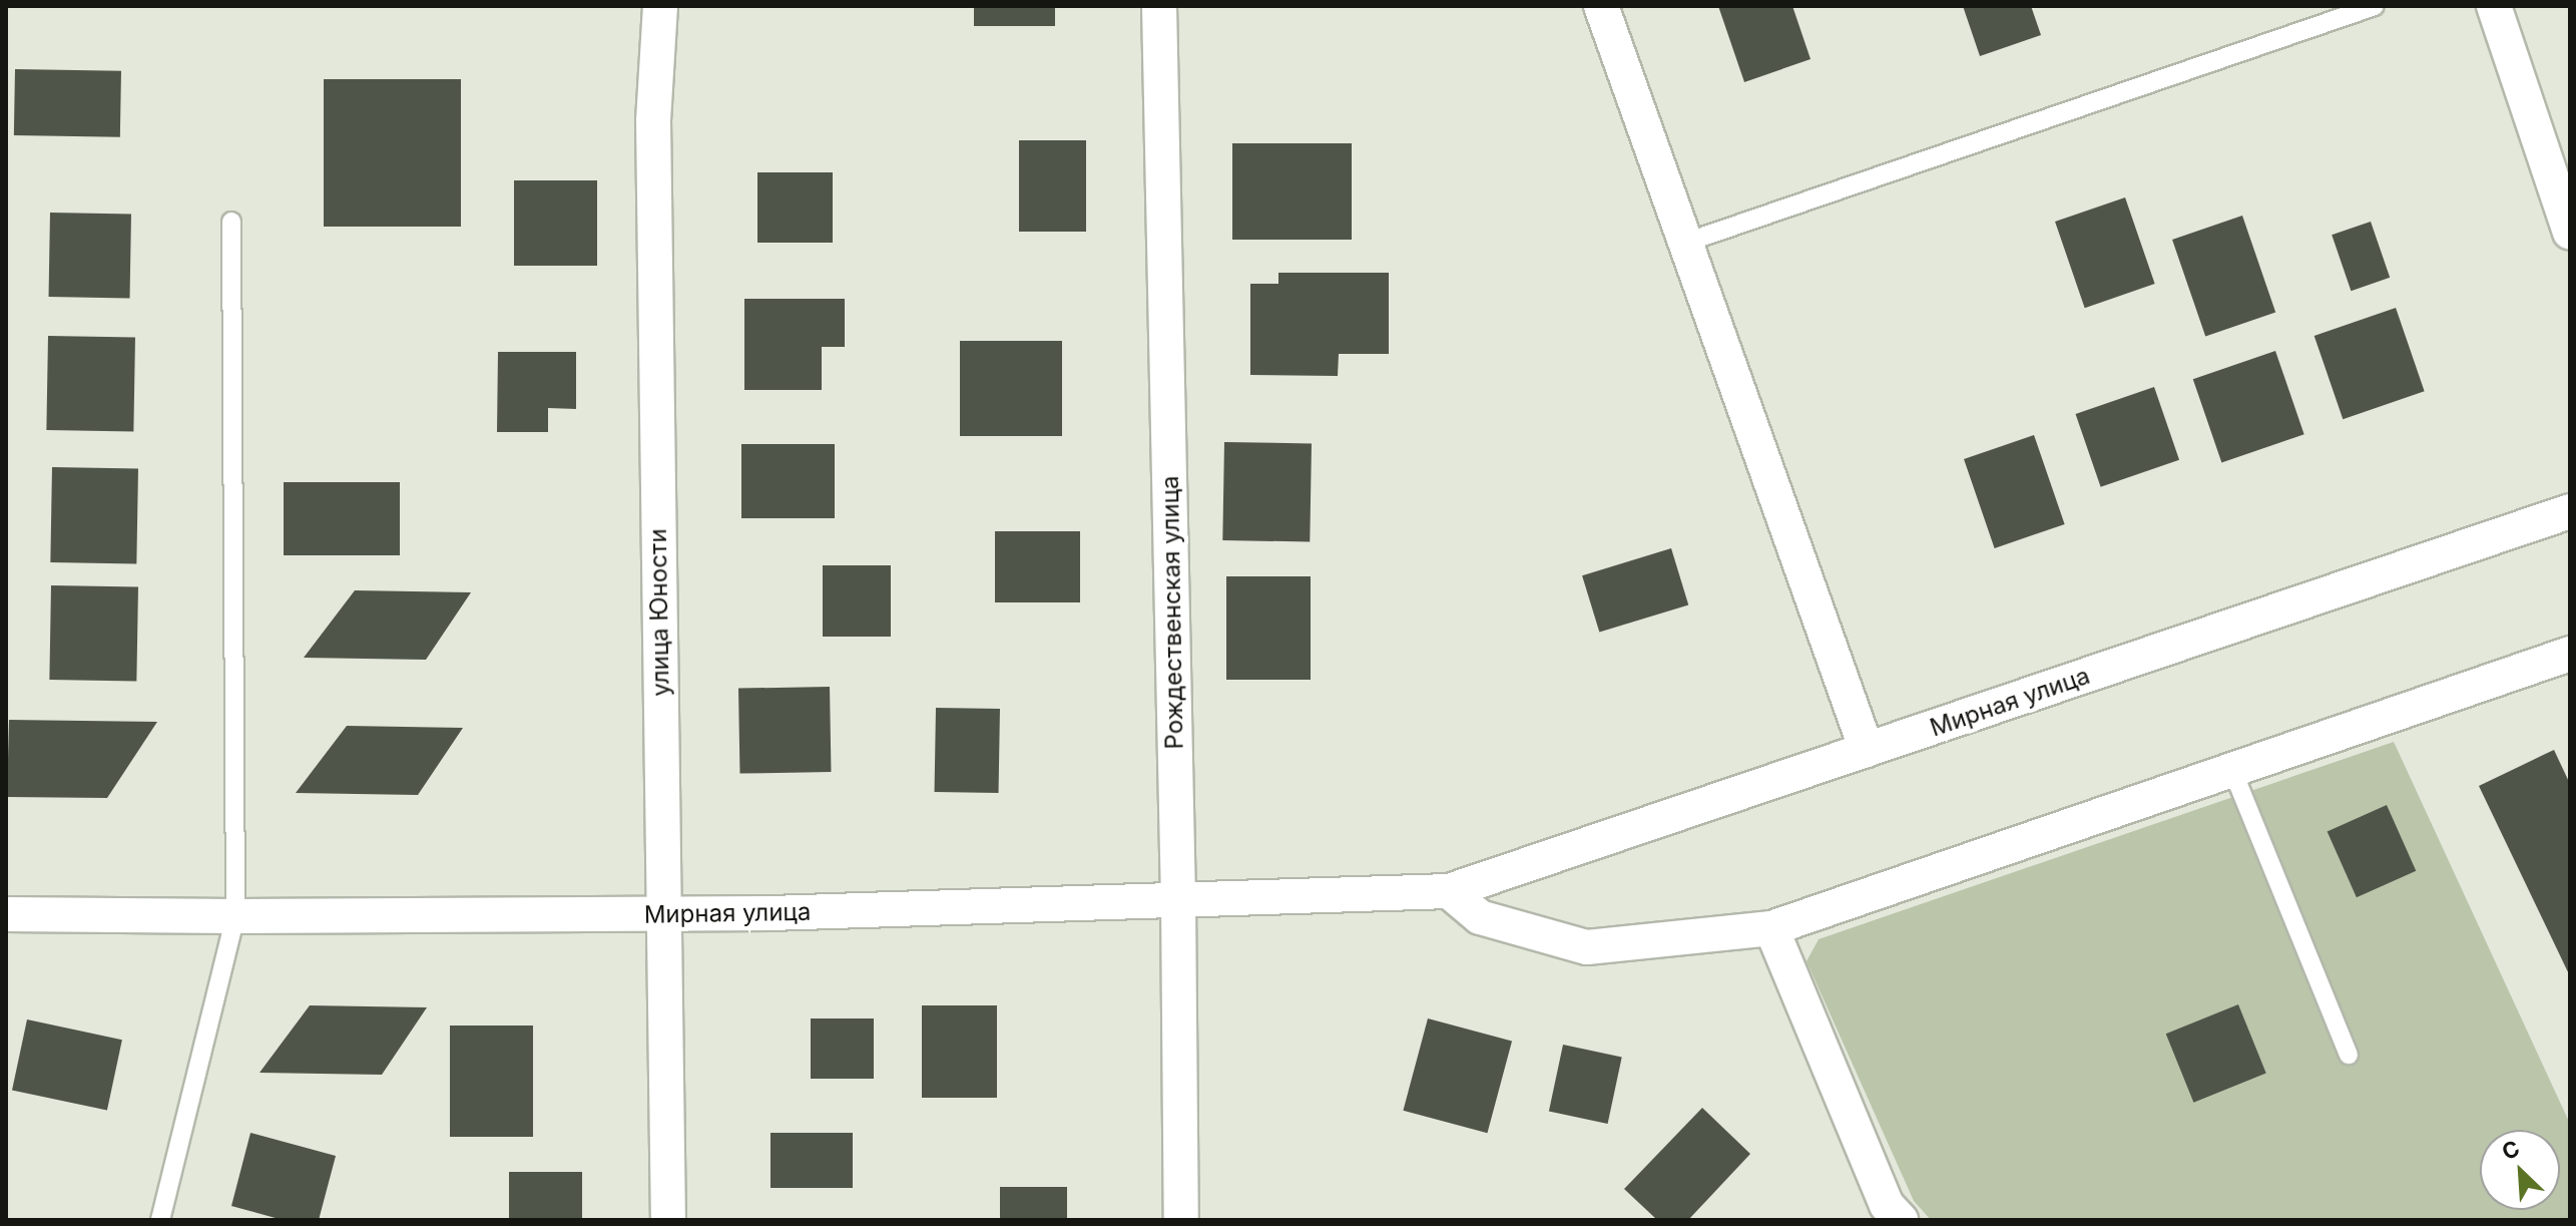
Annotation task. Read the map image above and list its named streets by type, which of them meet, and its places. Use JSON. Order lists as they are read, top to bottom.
{
  "streets": {
    "street": ["улица Юности", "Рождественская улица", "Мирная улица"]
  },
  "crossings": [
    ["улица Юности", "Мирная улица"],
    ["Рождественская улица", "Мирная улица"]
  ],
  "north": "top left"
}
